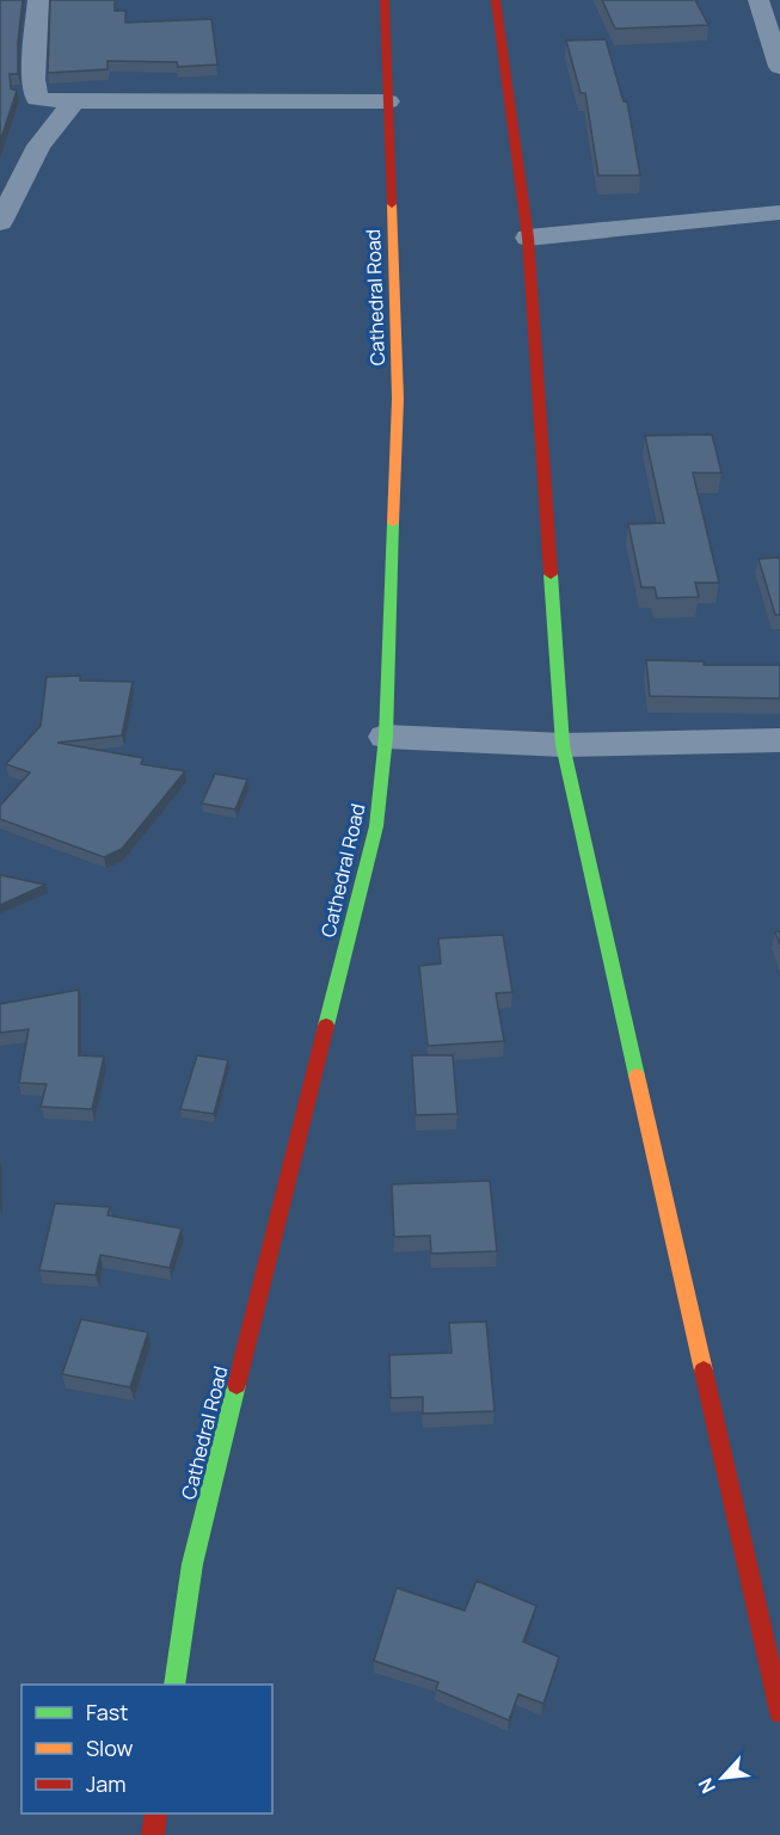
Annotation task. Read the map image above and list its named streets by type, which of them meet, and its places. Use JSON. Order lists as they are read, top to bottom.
{
  "streets": {
    "main road": ["Cathedral Road"]
  },
  "legend": ["Fast", "Slow", "Jam"],
  "north": "bottom left"
}
